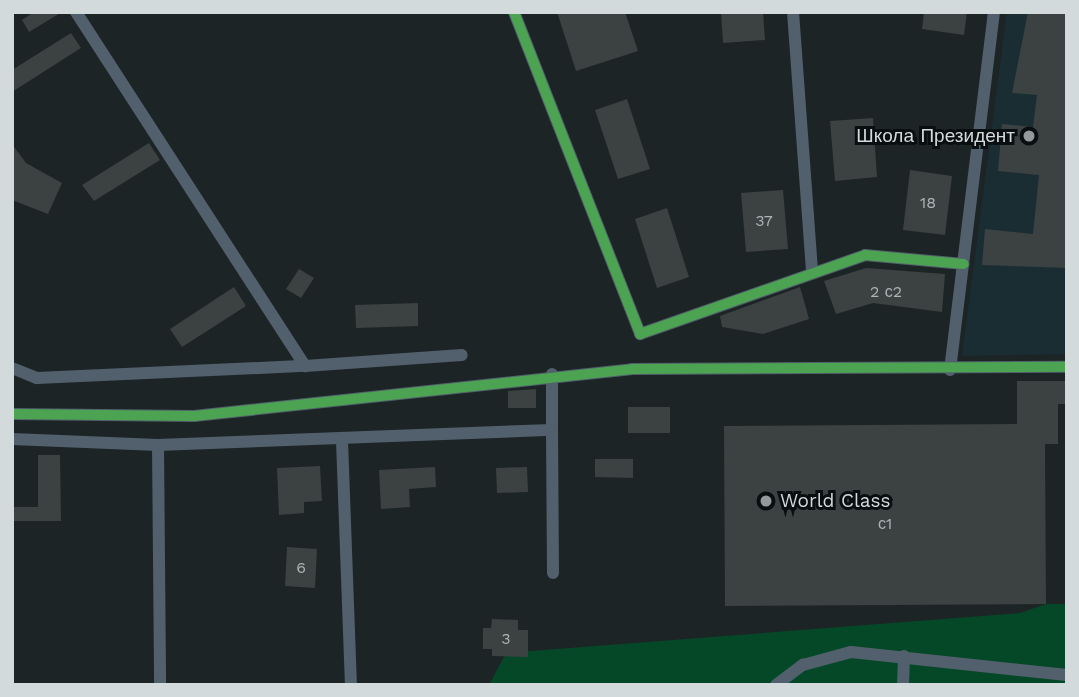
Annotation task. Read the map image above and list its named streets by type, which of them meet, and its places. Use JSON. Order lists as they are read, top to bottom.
{
  "places": ["Школа Президент", "World Class"],
  "house_numbers": [
    "18",
    "37",
    "2 с2",
    "с1",
    "6",
    "3"
  ]
}
